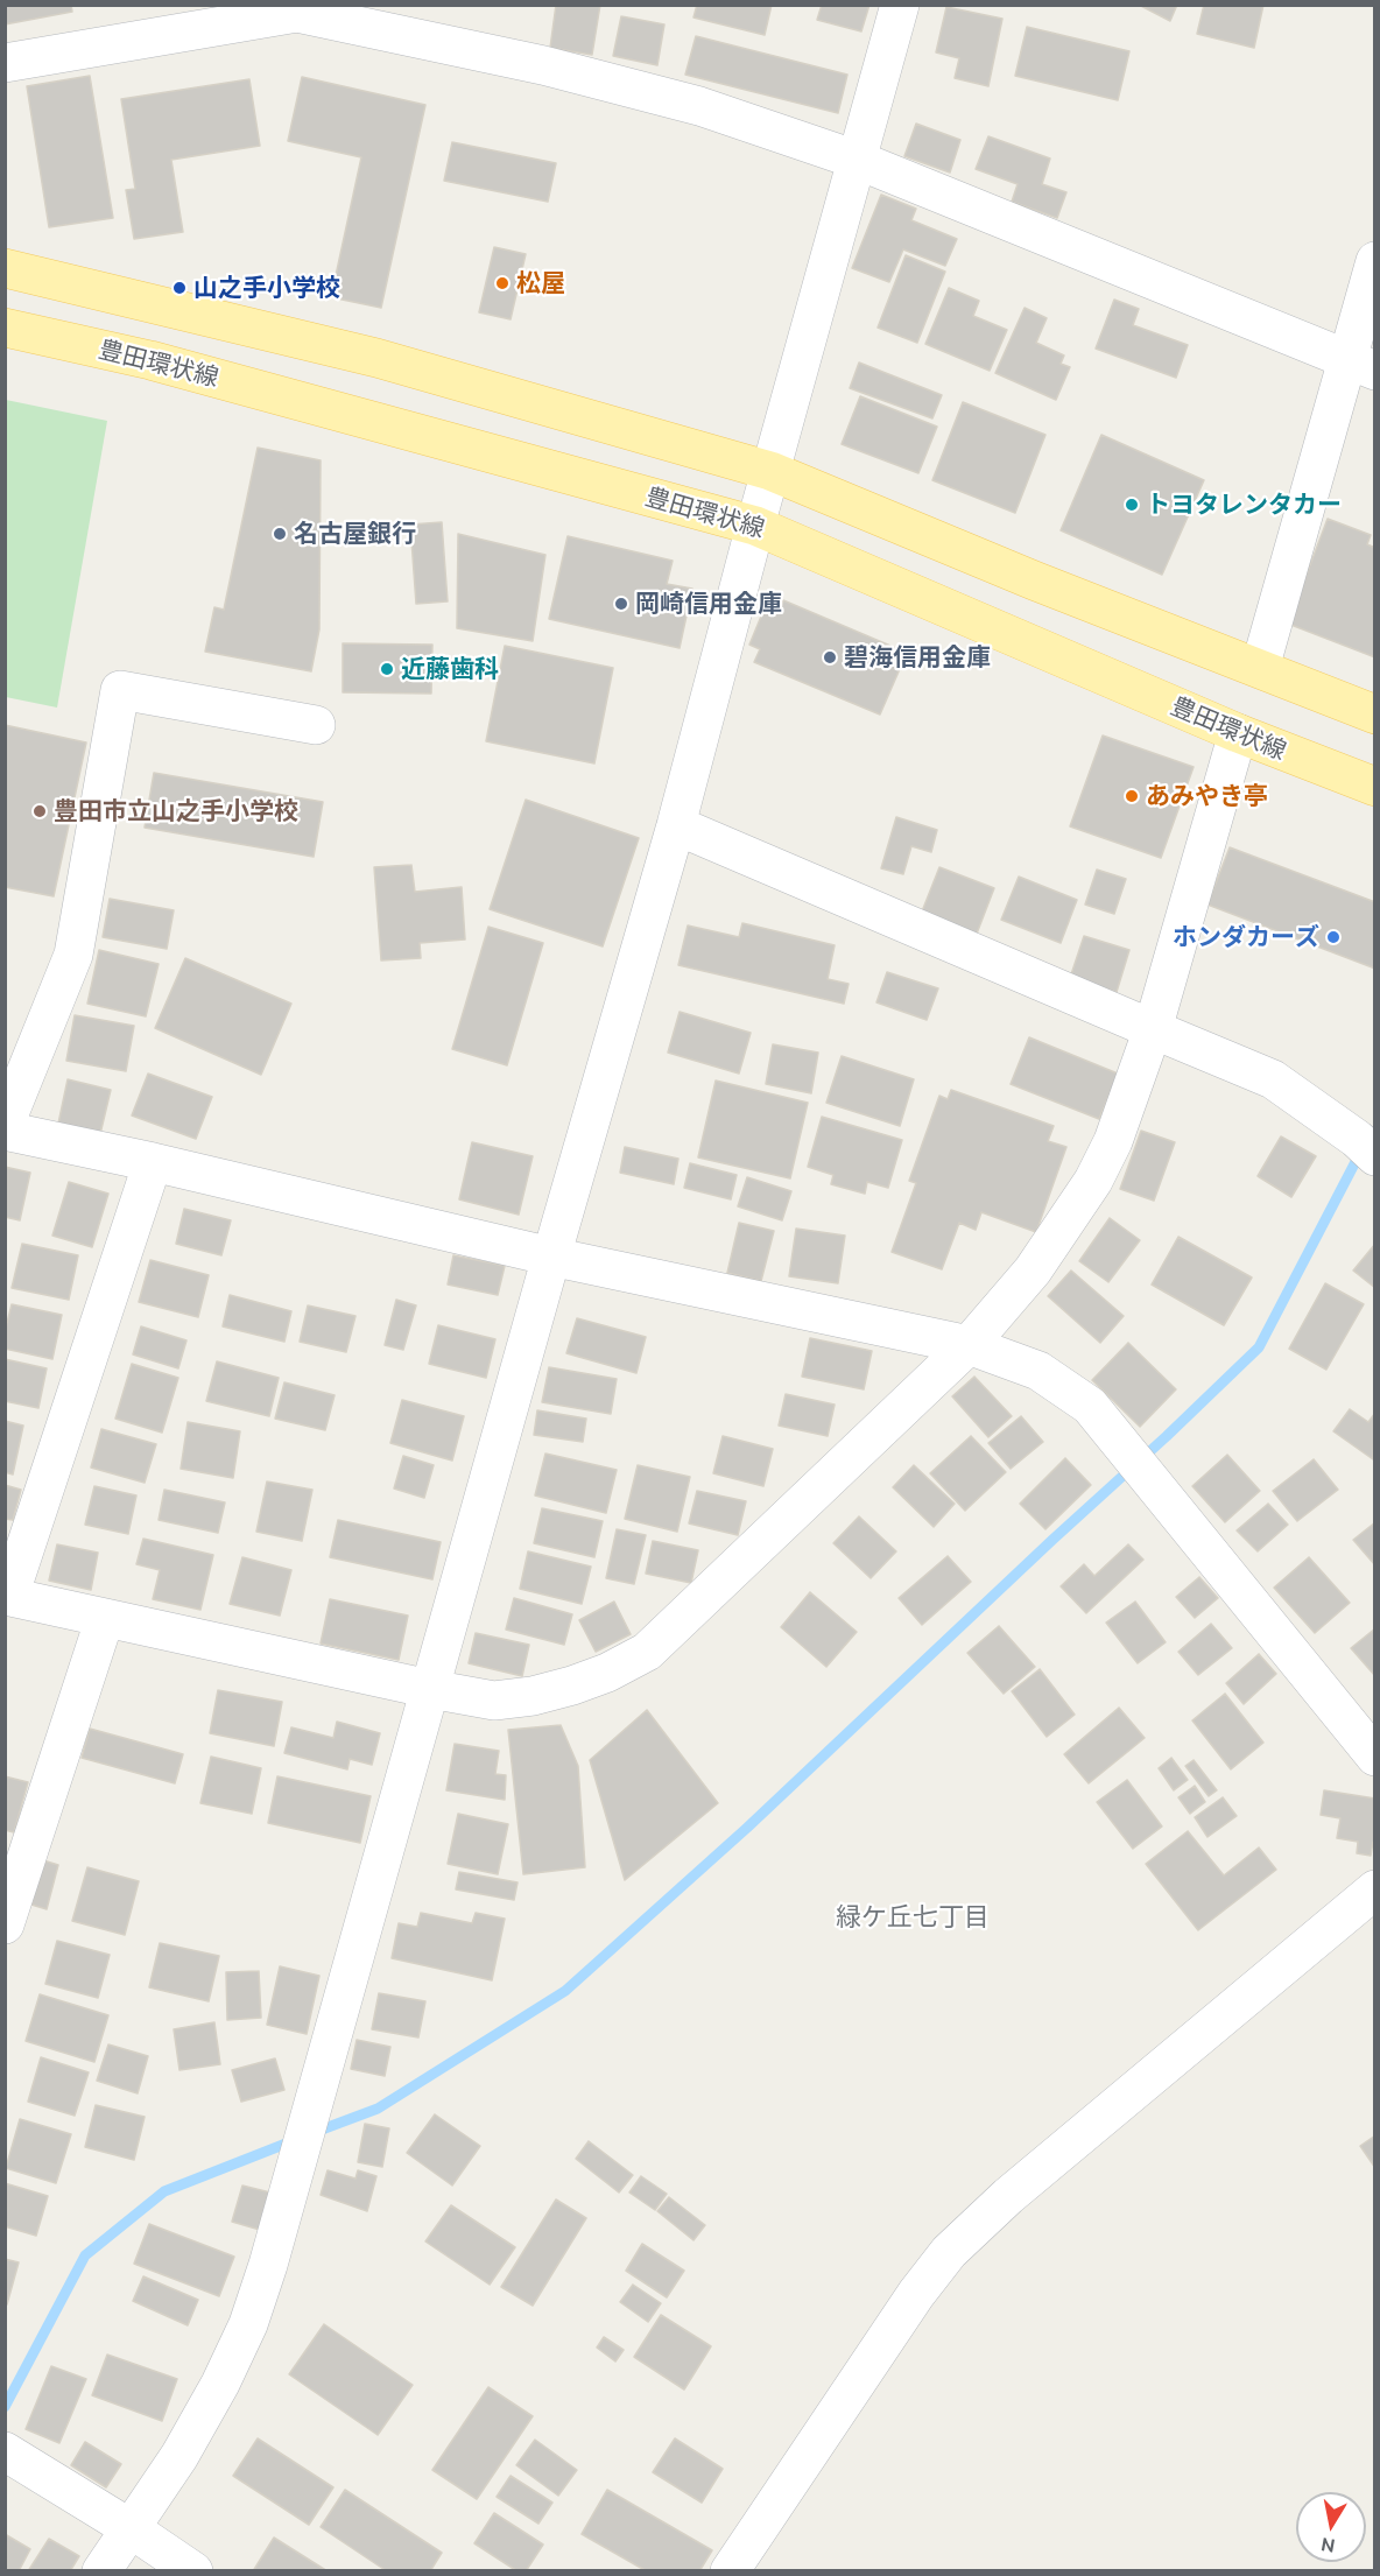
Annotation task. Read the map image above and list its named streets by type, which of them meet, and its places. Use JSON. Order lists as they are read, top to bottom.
{
  "streets": {
    "main road": ["豊田環状線"]
  },
  "districts": ["緑ケ丘七丁目"],
  "places": [
    "松屋",
    "山之手小学校",
    "トヨタレンタカー",
    "名古屋銀行",
    "岡崎信用金庫",
    "碧海信用金庫",
    "近藤歯科",
    "あみやき亭",
    "豊田市立山之手小学校",
    "ホンダカーズ"
  ],
  "north": "bottom"
}
